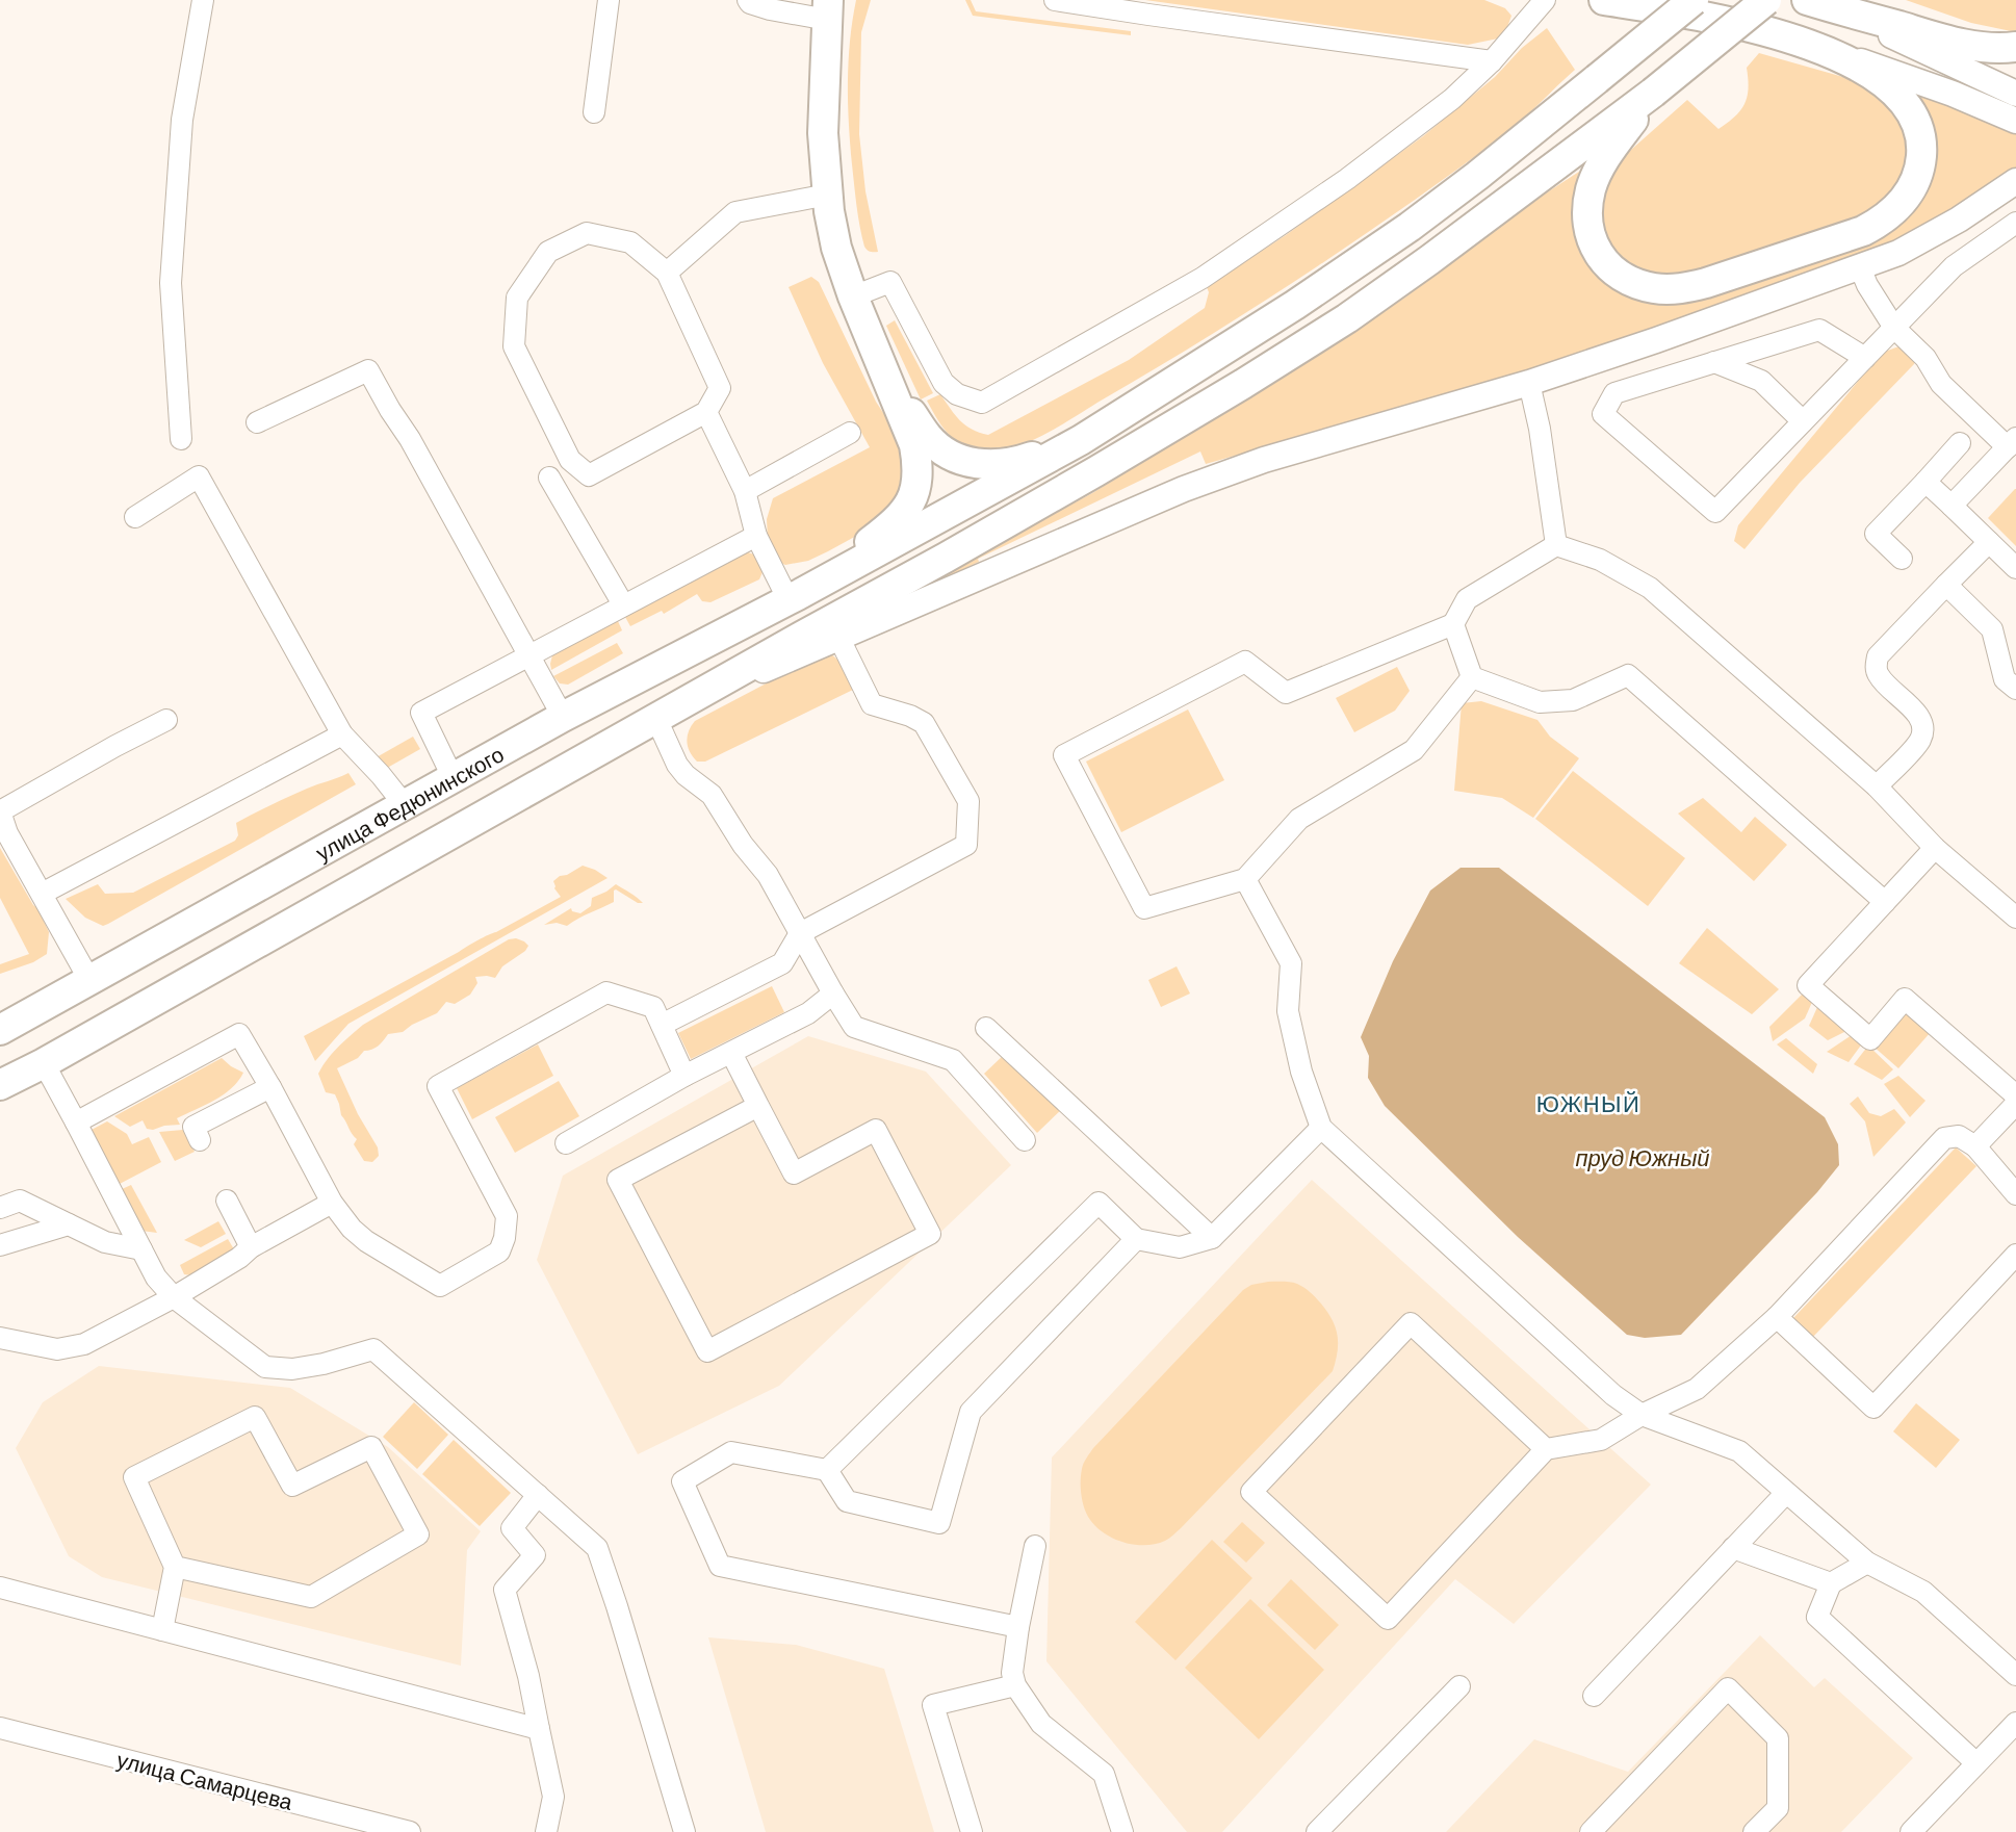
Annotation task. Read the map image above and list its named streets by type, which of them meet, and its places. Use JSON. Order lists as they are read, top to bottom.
{
  "streets": {
    "highway": ["улица Федюнинского"],
    "street": ["улица Самарцева"]
  },
  "districts": ["ЮЖНЫЙ"],
  "water": ["пруд Южный"]
}
